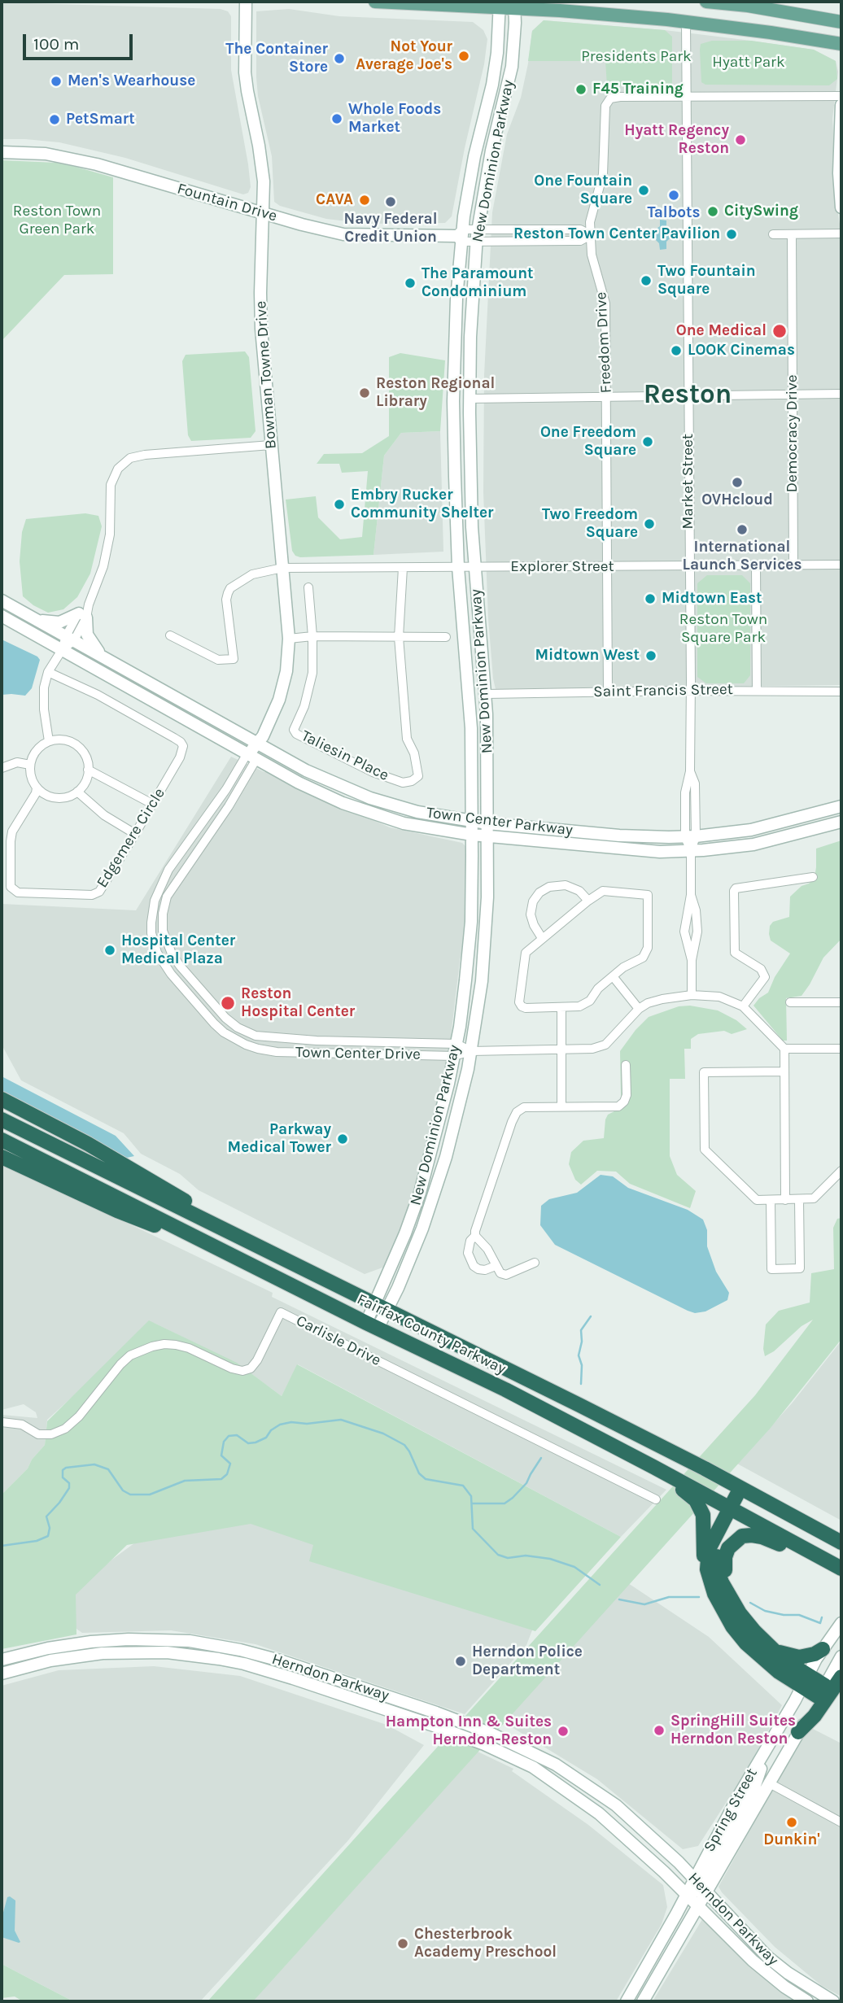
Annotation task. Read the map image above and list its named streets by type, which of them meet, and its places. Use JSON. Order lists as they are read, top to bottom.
{
  "streets": {
    "highway": ["Fairfax County Parkway"],
    "main road": [
      "New Dominion Parkway",
      "Fountain Drive",
      "Bowman Towne Drive",
      "Town Center Parkway",
      "Herndon Parkway",
      "Spring Street"
    ],
    "street": [
      "Freedom Drive",
      "Democracy Drive",
      "Market Street",
      "Explorer Street",
      "Saint Francis Street",
      "Taliesin Place",
      "Edgemere Circle",
      "Town Center Drive",
      "Carlisle Drive"
    ]
  },
  "crossings": [
    ["New Dominion Parkway", "Fountain Drive"],
    ["New Dominion Parkway", "Explorer Street"],
    ["New Dominion Parkway", "Saint Francis Street"],
    ["New Dominion Parkway", "Town Center Parkway"],
    ["New Dominion Parkway", "Town Center Drive"],
    ["New Dominion Parkway", "Fairfax County Parkway"],
    ["Fountain Drive", "Freedom Drive"],
    ["Fountain Drive", "Bowman Towne Drive"],
    ["Freedom Drive", "Market Street"],
    ["Freedom Drive", "Explorer Street"],
    ["Freedom Drive", "Saint Francis Street"],
    ["Bowman Towne Drive", "Explorer Street"],
    ["Bowman Towne Drive", "Town Center Parkway"],
    ["Bowman Towne Drive", "Town Center Drive"],
    ["Democracy Drive", "Explorer Street"],
    ["Market Street", "Explorer Street"],
    ["Market Street", "Saint Francis Street"],
    ["Market Street", "Town Center Parkway"],
    ["Explorer Street", "Taliesin Place"],
    ["Town Center Parkway", "Town Center Drive"],
    ["Herndon Parkway", "Spring Street"]
  ],
  "districts": ["Reston"],
  "parks": [
    "Presidents Park",
    "Hyatt Park",
    "Reston Town Green Park",
    "Reston Town Square Park"
  ],
  "places": [
    "Not Your Average Joe's",
    "The Container Store",
    "Men's Wearhouse",
    "F45 Training",
    "Whole Foods Market",
    "PetSmart",
    "Hyatt Regency Reston",
    "One Fountain Square",
    "Talbots",
    "CAVA",
    "Navy Federal Credit Union",
    "CitySwing",
    "Reston Town Center Pavilion",
    "Two Fountain Square",
    "The Paramount Condominium",
    "One Medical",
    "LOOK Cinemas",
    "Reston Regional Library",
    "One Freedom Square",
    "OVHcloud",
    "Embry Rucker Community Shelter",
    "Two Freedom Square",
    "International Launch Services",
    "Midtown East",
    "Midtown West",
    "Hospital Center Medical Plaza",
    "Reston Hospital Center",
    "Parkway Medical Tower",
    "Herndon Police Department",
    "SpringHill Suites Herndon Reston",
    "Hampton Inn & Suites Herndon-Reston",
    "Dunkin'",
    "Chesterbrook Academy Preschool"
  ],
  "scale_bar": "100 m"
}
